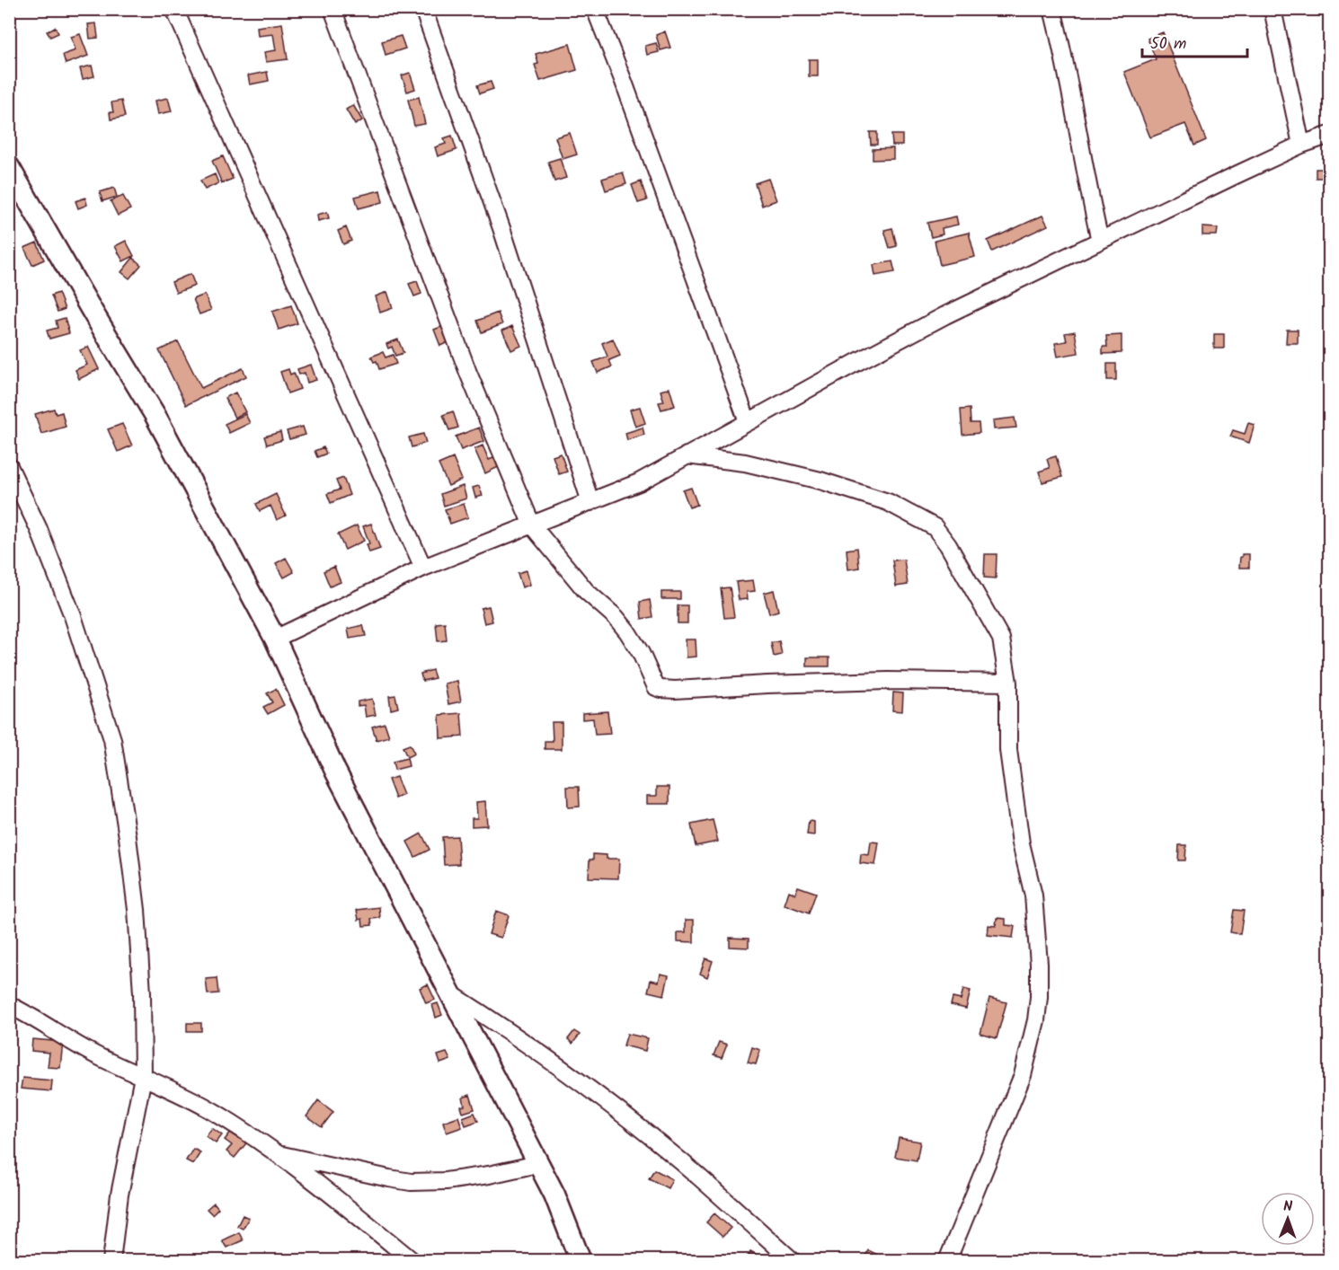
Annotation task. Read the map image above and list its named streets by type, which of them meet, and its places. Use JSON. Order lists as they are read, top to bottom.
{
  "scale_bar": "50 m",
  "north": "top"
}
